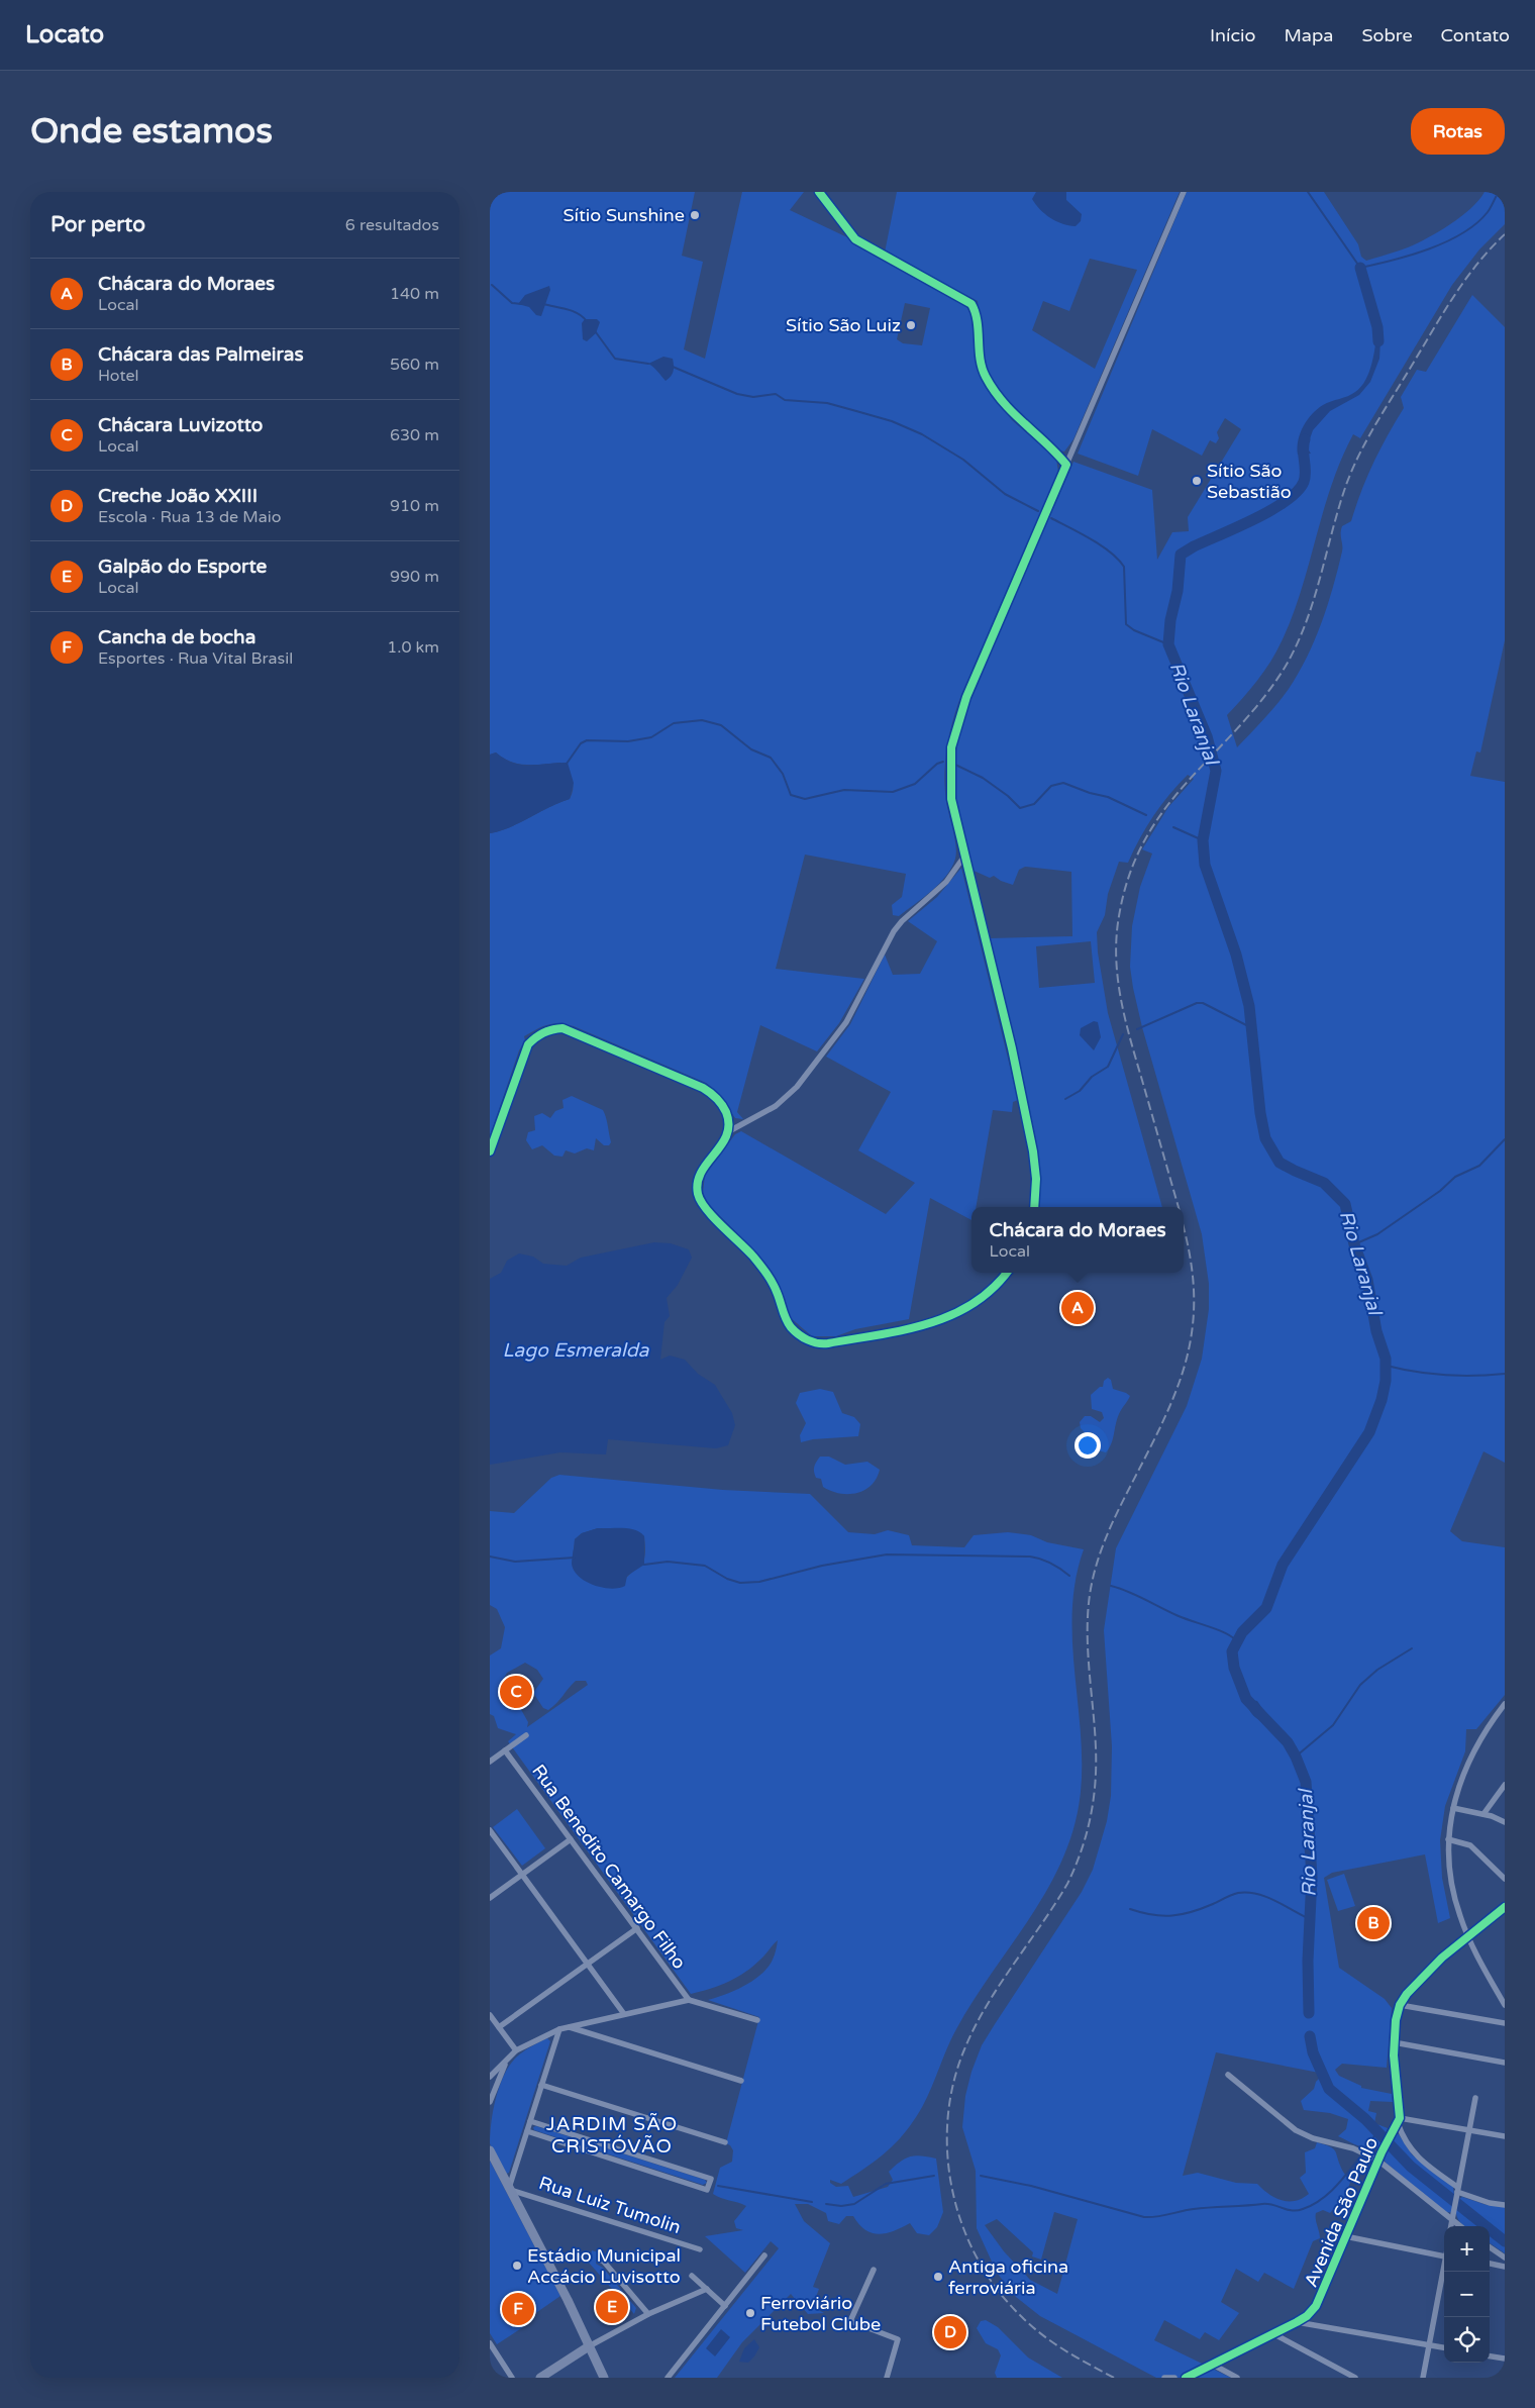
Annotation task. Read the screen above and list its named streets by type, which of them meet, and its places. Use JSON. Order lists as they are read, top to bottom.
{
  "streets": {
    "street": ["Rua Benedito Camargo Filho", "Rua Luiz Tumolin", "Avenida São Paulo"]
  },
  "districts": ["JARDIM SÃO CRISTÓVÃO"],
  "water": ["Rio Laranjal", "Lago Esmeralda"],
  "places": [
    "Sítio Sunshine",
    "Sítio São Luiz",
    "Sítio São Sebastião",
    "Estádio Municipal Accácio Luvisotto",
    "Antiga oficina ferroviária",
    "Ferroviário Futebol Clube"
  ],
  "page": {
    "header": "Locato",
    "nav": [
      "Início",
      "Mapa",
      "Sobre",
      "Contato"
    ],
    "buttons": "Rotas",
    "title": "Onde estamos",
    "heading": ["Por perto", "6 resultados"],
    "list": [
      {
        "mark": "A",
        "name": "Chácara do Moraes",
        "note": "Local",
        "value": "140 m"
      },
      {
        "mark": "B",
        "name": "Chácara das Palmeiras",
        "note": "Hotel",
        "value": "560 m"
      },
      {
        "mark": "C",
        "name": "Chácara Luvizotto",
        "note": "Local",
        "value": "630 m"
      },
      {
        "mark": "D",
        "name": "Creche João XXIII",
        "note": "Escola · Rua 13 de Maio",
        "value": "910 m"
      },
      {
        "mark": "E",
        "name": "Galpão do Esporte",
        "note": "Local",
        "value": "990 m"
      },
      {
        "mark": "F",
        "name": "Cancha de bocha",
        "note": "Esportes · Rua Vital Brasil",
        "value": "1.0 km"
      }
    ],
    "popup": ["Chácara do Moraes", "Local"],
    "pins": [
      "A",
      "C",
      "B",
      "E",
      "F",
      "D"
    ],
    "map_buttons": ["+", "−"]
  }
}
